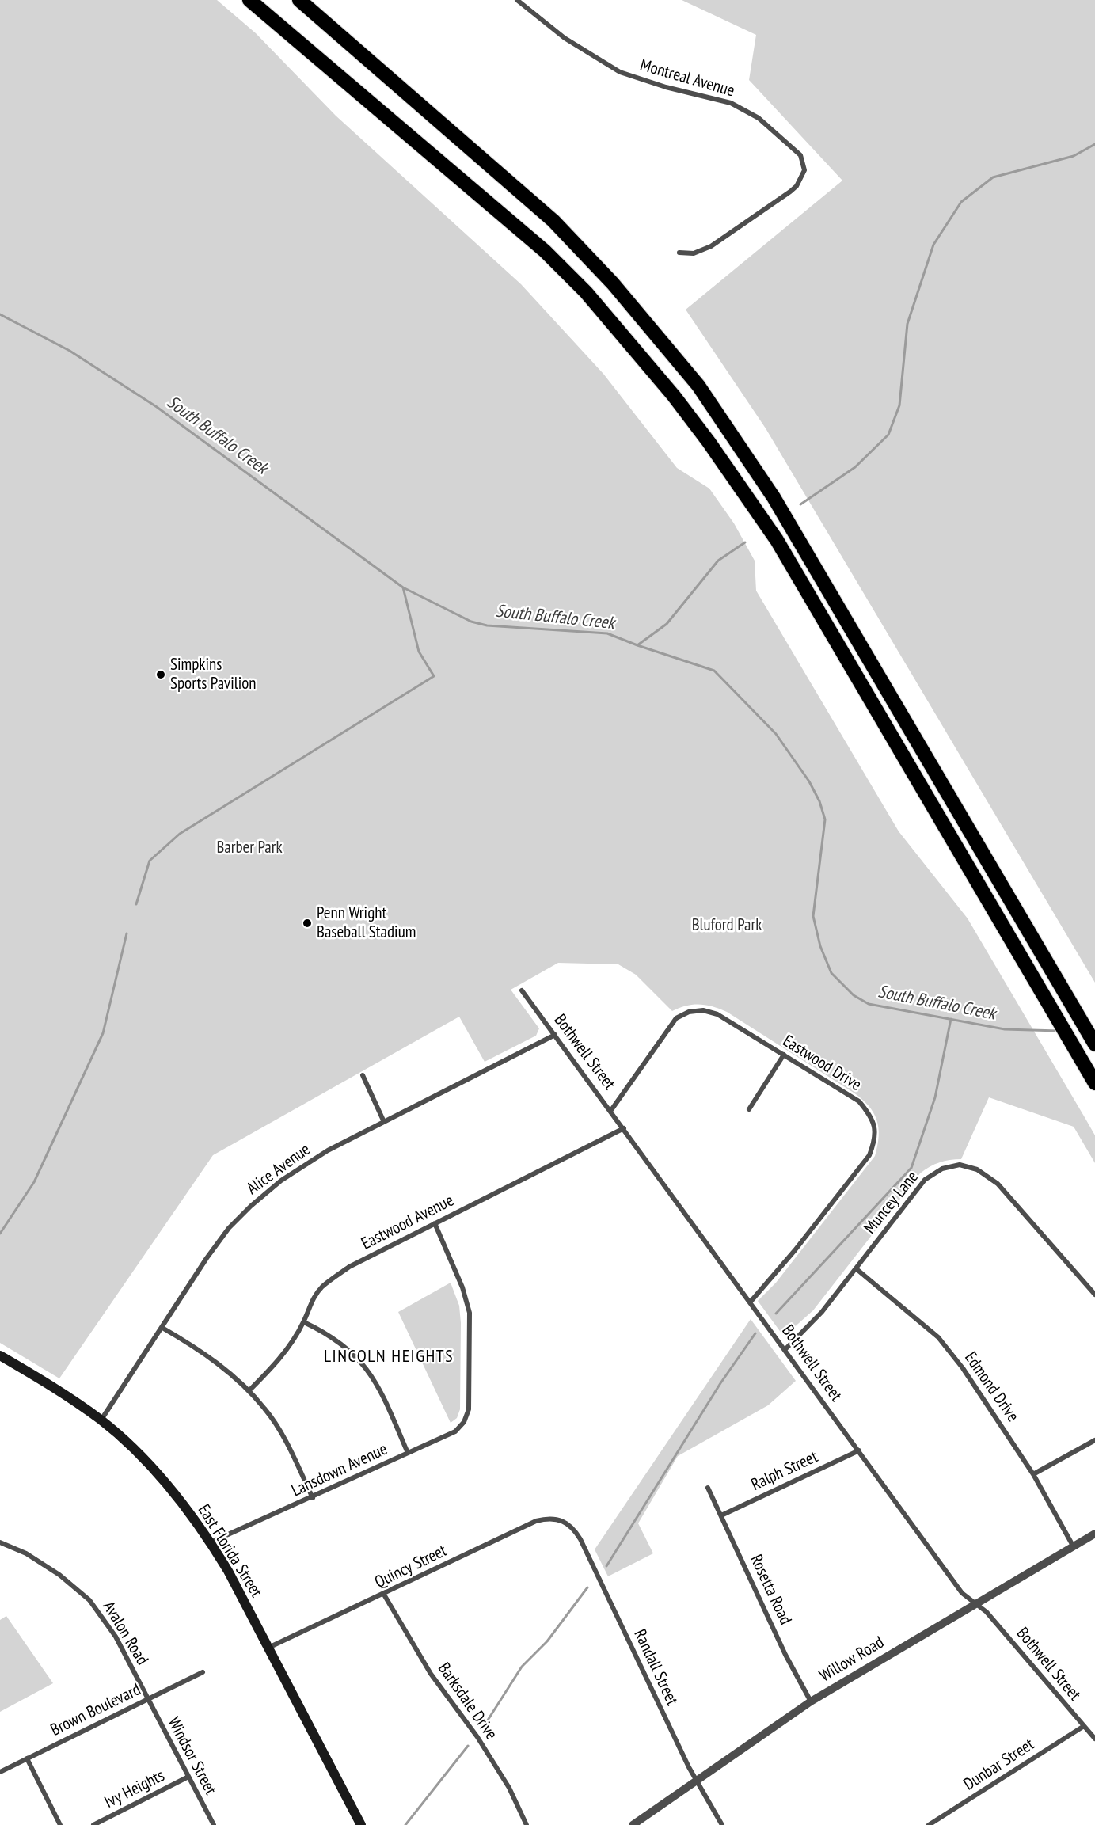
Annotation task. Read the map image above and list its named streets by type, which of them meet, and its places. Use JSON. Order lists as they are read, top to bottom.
{
  "streets": {
    "main road": ["East Florida Street"],
    "street": [
      "Montreal Avenue",
      "Bothwell Street",
      "Eastwood Drive",
      "Alice Avenue",
      "Muncey Lane",
      "Eastwood Avenue",
      "Edmond Drive",
      "Lansdown Avenue",
      "Ralph Street",
      "Quincy Street",
      "Rosetta Road",
      "Avalon Road",
      "Willow Road",
      "Randall Street",
      "Barksdale Drive",
      "Brown Boulevard",
      "Windsor Street",
      "Dunbar Street",
      "Ivy Heights"
    ]
  },
  "crossings": [
    ["Bothwell Street", "Eastwood Drive"],
    ["Bothwell Street", "Alice Avenue"],
    ["Bothwell Street", "Muncey Lane"],
    ["Bothwell Street", "Eastwood Avenue"],
    ["Bothwell Street", "Ralph Street"],
    ["Bothwell Street", "Willow Road"],
    ["Bothwell Street", "Dunbar Street"],
    ["Alice Avenue", "East Florida Street"],
    ["Muncey Lane", "Edmond Drive"],
    ["Eastwood Avenue", "Lansdown Avenue"],
    ["Edmond Drive", "Willow Road"],
    ["Lansdown Avenue", "East Florida Street"],
    ["Ralph Street", "Rosetta Road"],
    ["East Florida Street", "Quincy Street"],
    ["Quincy Street", "Randall Street"],
    ["Quincy Street", "Barksdale Drive"],
    ["Rosetta Road", "Willow Road"],
    ["Avalon Road", "Brown Boulevard"],
    ["Avalon Road", "Windsor Street"],
    ["Willow Road", "Randall Street"],
    ["Brown Boulevard", "Windsor Street"],
    ["Windsor Street", "Ivy Heights"]
  ],
  "districts": ["LINCOLN HEIGHTS"],
  "water": ["South Buffalo Creek"],
  "parks": ["Barber Park", "Bluford Park"],
  "places": ["Simpkins Sports Pavilion", "Penn Wright Baseball Stadium"]
}
